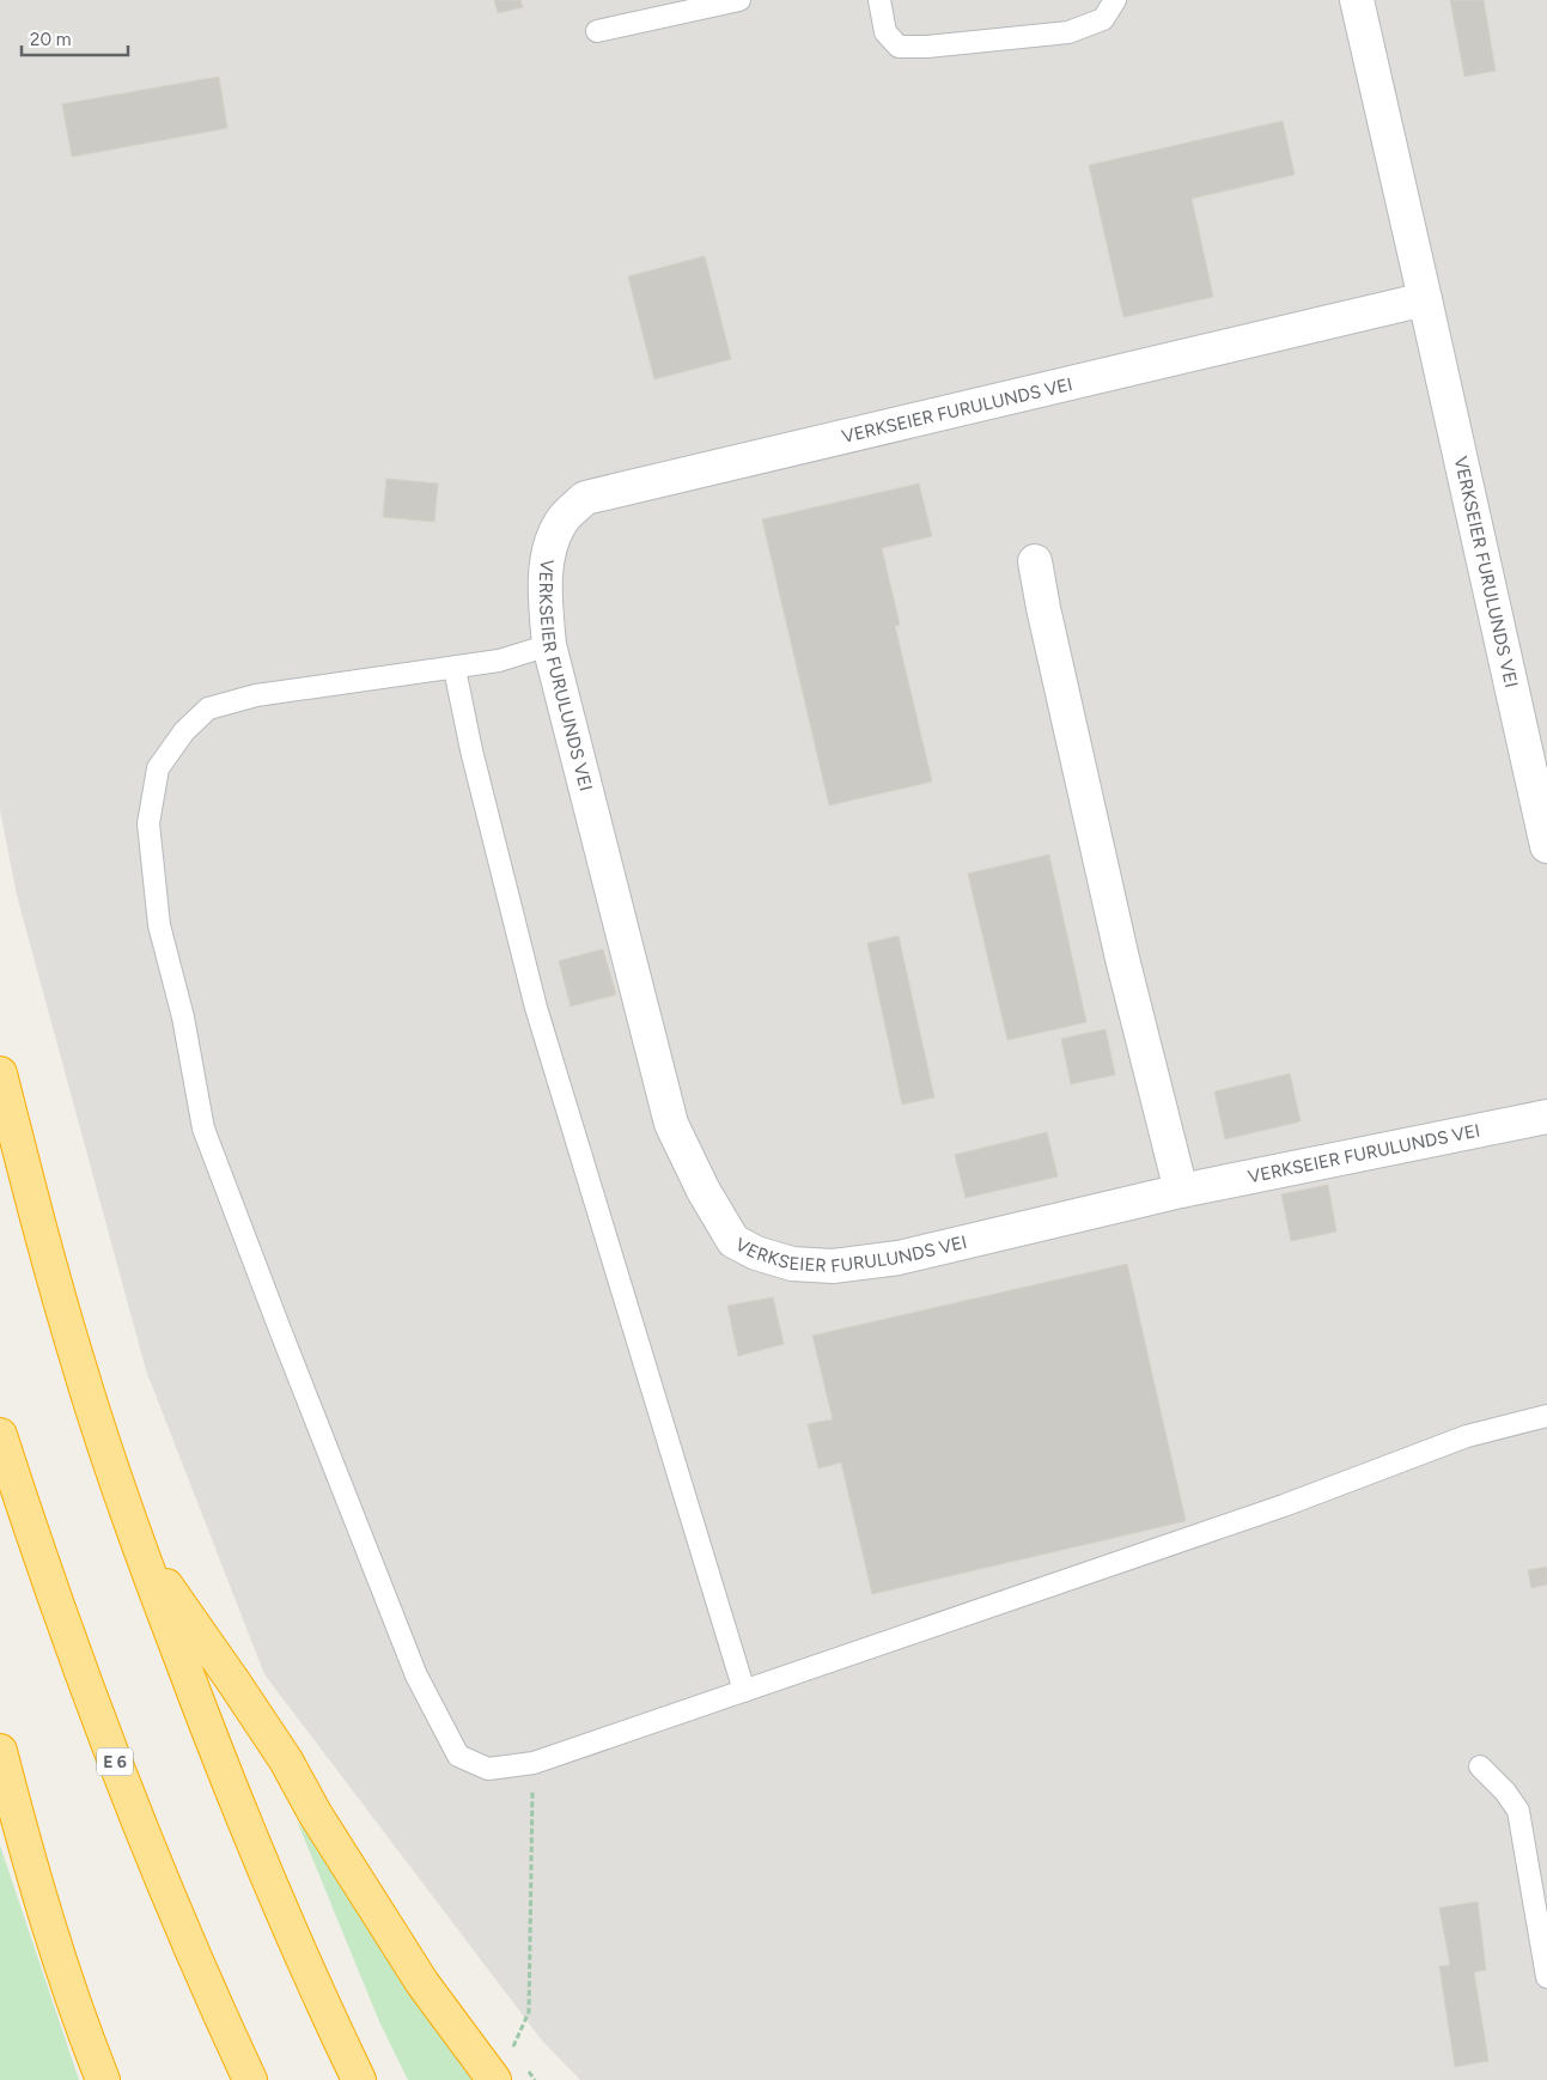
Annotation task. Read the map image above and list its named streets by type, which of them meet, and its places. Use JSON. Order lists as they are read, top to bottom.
{
  "streets": {
    "highway": ["E 6"],
    "street": ["VERKSEIER FURULUNDS VEI"]
  },
  "scale_bar": "20 m"
}
